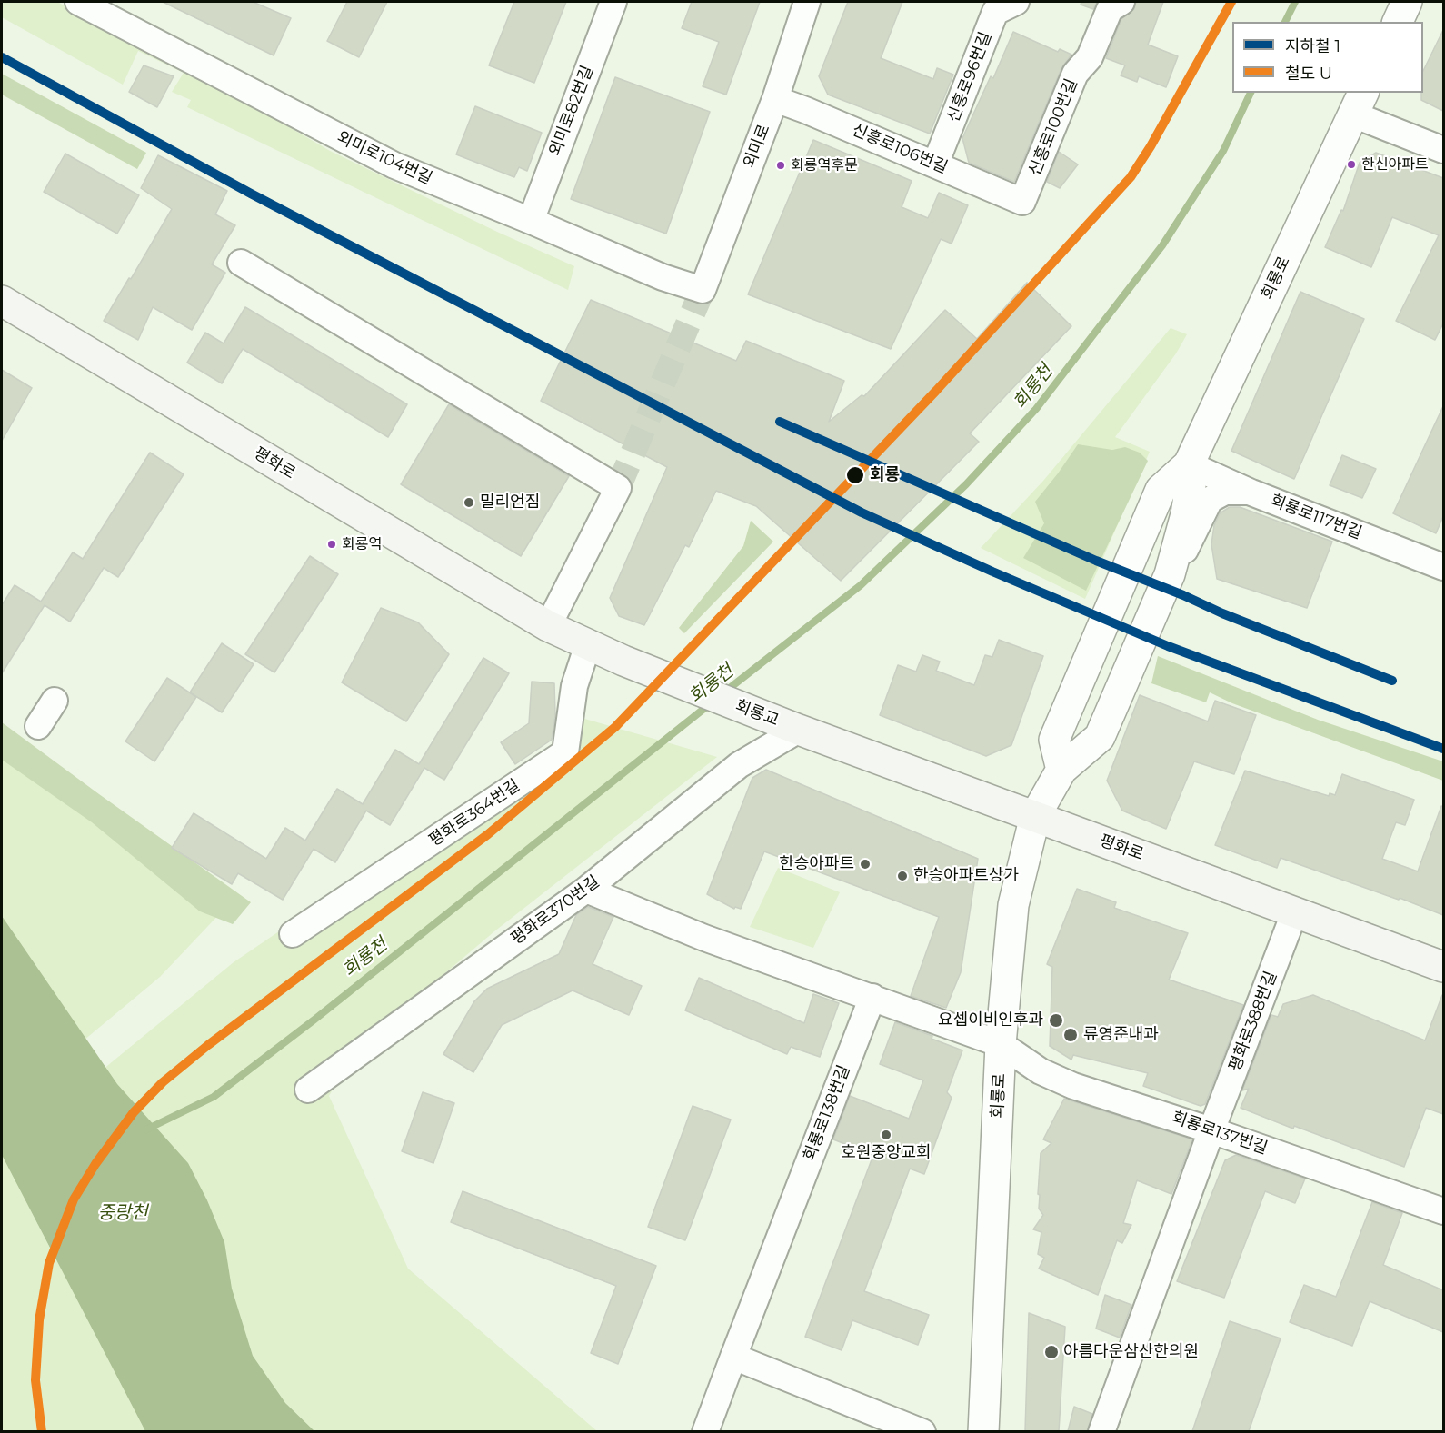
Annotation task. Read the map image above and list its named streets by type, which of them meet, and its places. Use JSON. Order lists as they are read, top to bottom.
{
  "streets": {
    "main road": ["평화로", "회룡교"],
    "street": [
      "신흥로96번길",
      "외미로82번길",
      "신흥로100번길",
      "외미로",
      "신흥로106번길",
      "외미로104번길",
      "회룡로",
      "회룡로117번길",
      "평화로364번길",
      "평화로370번길",
      "평화로388번길",
      "회룡로138번길",
      "회룡로137번길"
    ]
  },
  "crossings": [
    ["신흥로96번길", "신흥로106번길"],
    ["외미로82번길", "외미로104번길"],
    ["신흥로100번길", "신흥로106번길"],
    ["외미로", "신흥로106번길"],
    ["외미로", "외미로104번길"],
    ["회룡로", "평화로"],
    ["회룡로", "회룡로117번길"],
    ["회룡로", "회룡로137번길"],
    ["평화로", "회룡교"],
    ["평화로", "평화로364번길"],
    ["평화로", "평화로370번길"],
    ["평화로", "평화로388번길"],
    ["회룡교", "평화로370번길"],
    ["평화로388번길", "회룡로137번길"]
  ],
  "water": ["회룡천", "중랑천"],
  "places": [
    "한신아파트",
    "회룡역후문",
    "회룡",
    "밀리언짐",
    "회룡역",
    "한승아파트",
    "한승아파트상가",
    "요셉이비인후과",
    "류영준내과",
    "호원중앙교회",
    "아름다운삼산한의원"
  ],
  "lines": ["rail line U", "metro line 1"],
  "legend": ["지하철 1", "철도 U"]
}
